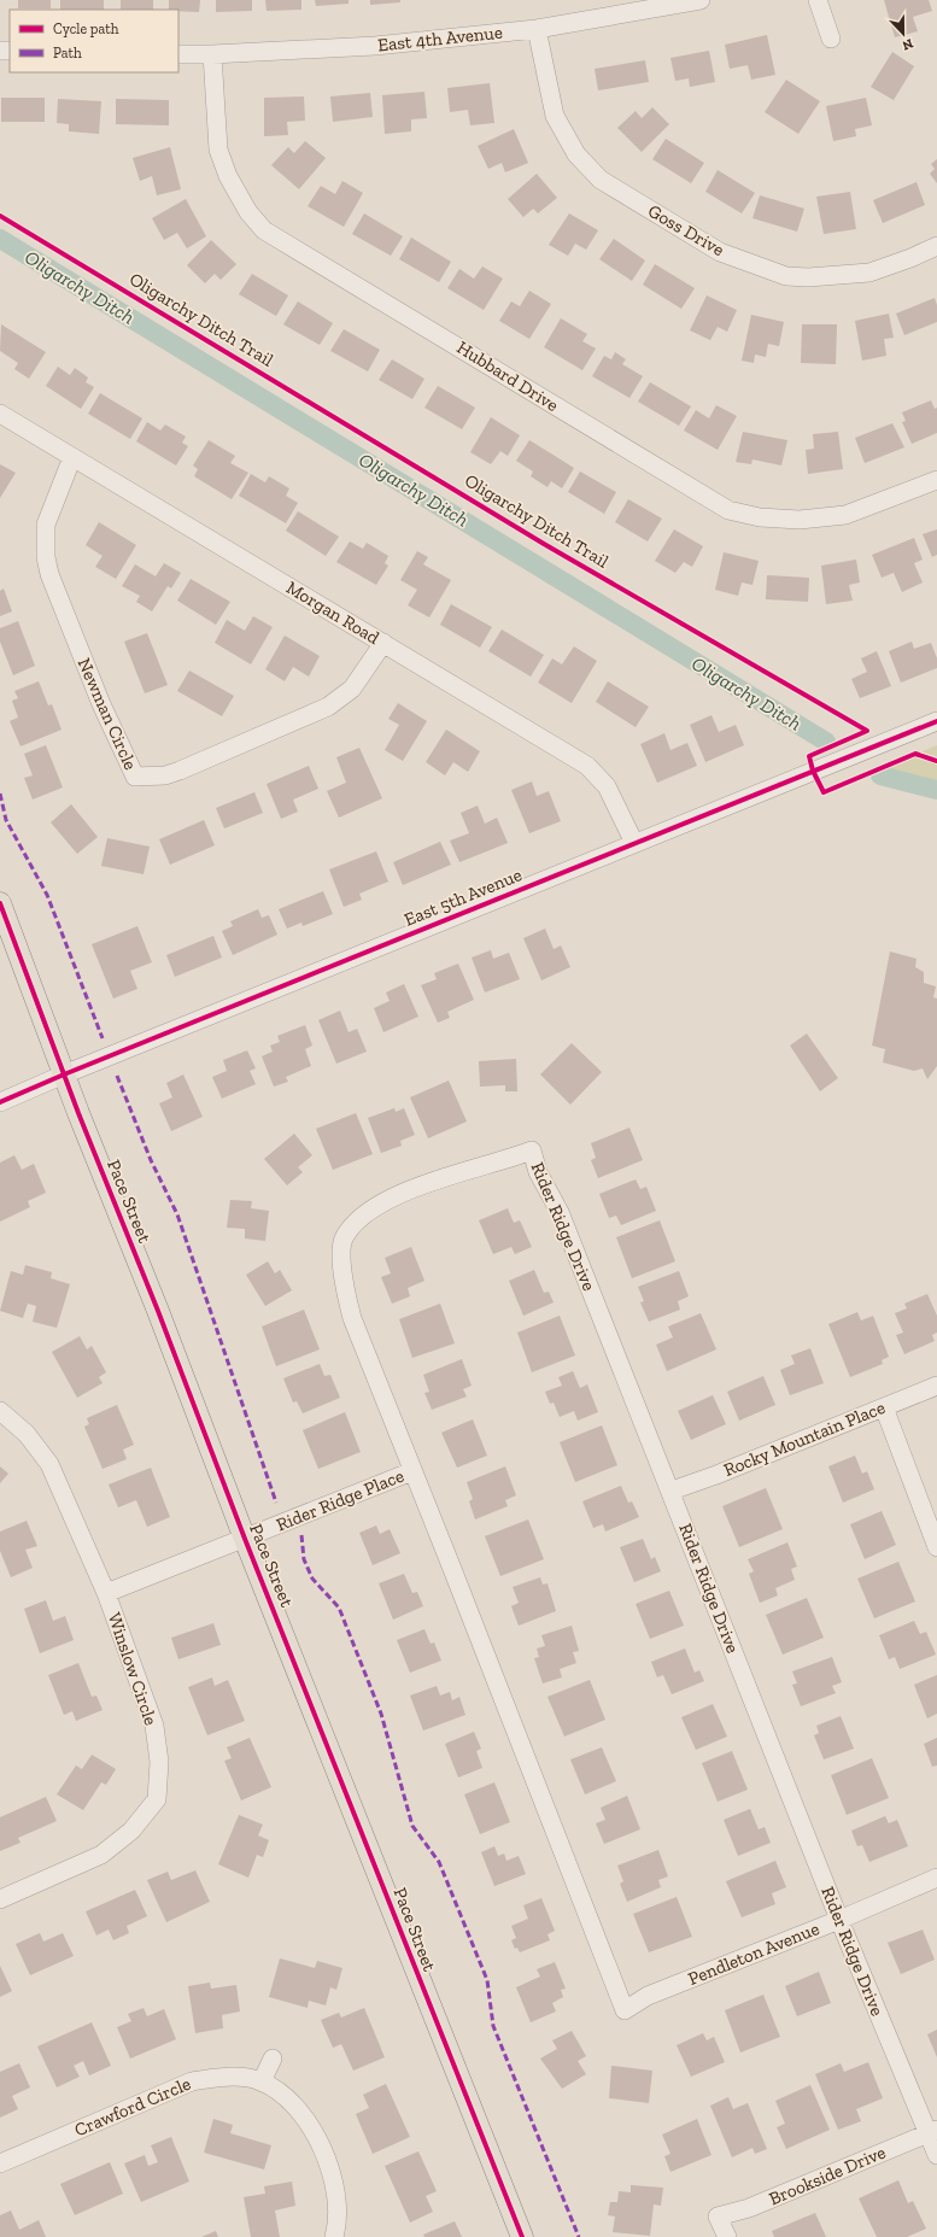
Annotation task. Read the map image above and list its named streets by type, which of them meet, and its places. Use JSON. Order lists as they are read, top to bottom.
{
  "streets": {
    "main road": ["Pace Street"],
    "street": [
      "East 4th Avenue",
      "Goss Drive",
      "Hubbard Drive",
      "Morgan Road",
      "Newman Circle",
      "East 5th Avenue",
      "Rider Ridge Drive",
      "Rocky Mountain Place",
      "Rider Ridge Place",
      "Winslow Circle",
      "Pendleton Avenue",
      "Crawford Circle",
      "Brookside Drive"
    ],
    "cycle path": ["Oligarchy Ditch Trail"]
  },
  "crossings": [
    ["East 4th Avenue", "Goss Drive"],
    ["East 4th Avenue", "Hubbard Drive"],
    ["Morgan Road", "Newman Circle"],
    ["Morgan Road", "East 5th Avenue"],
    ["East 5th Avenue", "Pace Street"],
    ["Pace Street", "Rider Ridge Place"],
    ["Rider Ridge Drive", "Rocky Mountain Place"],
    ["Rider Ridge Drive", "Rider Ridge Place"],
    ["Rider Ridge Drive", "Pendleton Avenue"],
    ["Rider Ridge Drive", "Brookside Drive"],
    ["Rider Ridge Place", "Winslow Circle"]
  ],
  "water": ["Oligarchy Ditch"],
  "legend": ["Cycle path", "Path"],
  "north": "bottom"
}
